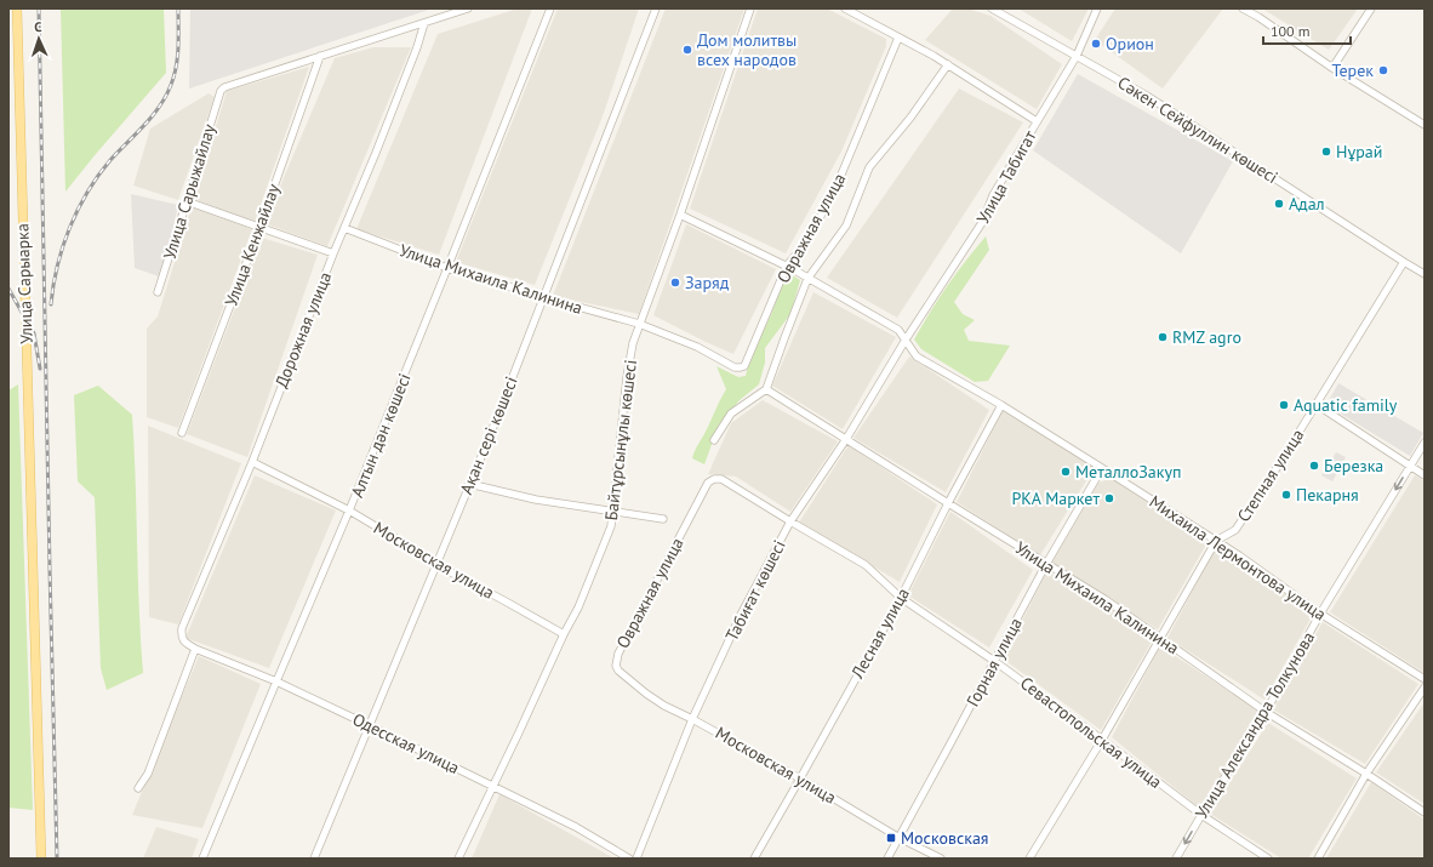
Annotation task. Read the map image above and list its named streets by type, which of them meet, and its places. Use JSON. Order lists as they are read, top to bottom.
{
  "streets": {
    "main road": ["Улица Сарыарка"],
    "street": [
      "Сәкен Сейфуллин көшесі",
      "Улица Табигат",
      "Улица Сарыжайлау",
      "Овражная улица",
      "Улица Кенжайлау",
      "Улица Михаила Калинина",
      "Дорожная улица",
      "Алтын дән көшесі",
      "Ақан сері көшесі",
      "Байтұрсынұлы көшесі",
      "Степная улица",
      "Михаила Лермонтова улица",
      "Московская улица",
      "Табиғат көшесі",
      "Лесная улица",
      "Горная улица",
      "Улица Александра Толкунова",
      "Севастопольская улица",
      "Одесская улица"
    ]
  },
  "crossings": [
    ["Сәкен Сейфуллин көшесі", "Улица Табигат"],
    ["Сәкен Сейфуллин көшесі", "Степная улица"],
    ["Улица Табигат", "Михаила Лермонтова улица"],
    ["Улица Табигат", "Табиғат көшесі"],
    ["Улица Сарыжайлау", "Улица Кенжайлау"],
    ["Овражная улица", "Улица Михаила Калинина"],
    ["Овражная улица", "Байтұрсынұлы көшесі"],
    ["Овражная улица", "Михаила Лермонтова улица"],
    ["Овражная улица", "Московская улица"],
    ["Овражная улица", "Севастопольская улица"],
    ["Улица Михаила Калинина", "Дорожная улица"],
    ["Улица Михаила Калинина", "Алтын дән көшесі"],
    ["Улица Михаила Калинина", "Ақан сері көшесі"],
    ["Улица Михаила Калинина", "Байтұрсынұлы көшесі"],
    ["Улица Михаила Калинина", "Степная улица"],
    ["Улица Михаила Калинина", "Табиғат көшесі"],
    ["Улица Михаила Калинина", "Лесная улица"],
    ["Улица Михаила Калинина", "Горная улица"],
    ["Улица Михаила Калинина", "Улица Александра Толкунова"],
    ["Дорожная улица", "Московская улица"],
    ["Дорожная улица", "Одесская улица"],
    ["Алтын дән көшесі", "Московская улица"],
    ["Алтын дән көшесі", "Одесская улица"],
    ["Ақан сері көшесі", "Московская улица"],
    ["Ақан сері көшесі", "Одесская улица"],
    ["Байтұрсынұлы көшесі", "Михаила Лермонтова улица"],
    ["Байтұрсынұлы көшесі", "Московская улица"],
    ["Байтұрсынұлы көшесі", "Одесская улица"],
    ["Степная улица", "Михаила Лермонтова улица"],
    ["Степная улица", "Севастопольская улица"],
    ["Михаила Лермонтова улица", "Табиғат көшесі"],
    ["Михаила Лермонтова улица", "Лесная улица"],
    ["Михаила Лермонтова улица", "Горная улица"],
    ["Михаила Лермонтова улица", "Улица Александра Толкунова"],
    ["Московская улица", "Табиғат көшесі"],
    ["Московская улица", "Лесная улица"],
    ["Московская улица", "Горная улица"],
    ["Табиғат көшесі", "Севастопольская улица"],
    ["Лесная улица", "Севастопольская улица"],
    ["Горная улица", "Севастопольская улица"],
    ["Улица Александра Толкунова", "Севастопольская улица"]
  ],
  "one_way": ["Улица Александра Толкунова"],
  "places": {
    "other": [
      "Орион",
      "Дом молитвы всех народов",
      "Терек",
      "Нұрай",
      "Адал",
      "Заряд",
      "RMZ agro",
      "Aquatic family",
      "Березка",
      "МеталлоЗакуп",
      "Пекарня",
      "РКА Маркет"
    ],
    "transit": ["Московская"]
  },
  "scale_bar": "100 m",
  "north": "top"
}
